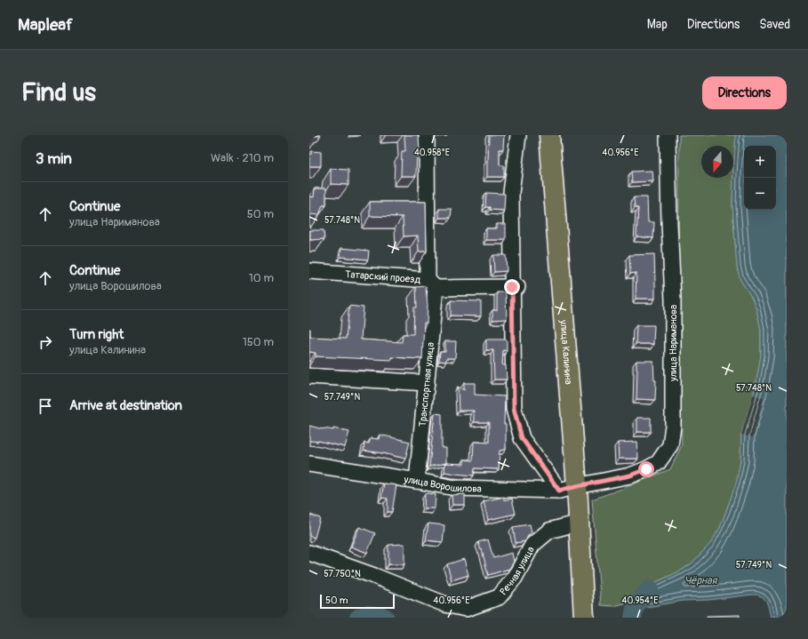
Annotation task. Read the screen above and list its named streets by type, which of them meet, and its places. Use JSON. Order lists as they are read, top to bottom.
{
  "streets": {
    "highway": ["улица Калинина"],
    "street": [
      "Татарский проезд",
      "улица Нариманова",
      "Транспортная улица",
      "улица Ворошилова",
      "Речная улица"
    ]
  },
  "crossings": [
    ["Татарский проезд", "Транспортная улица"],
    ["улица Нариманова", "улица Калинина"],
    ["улица Нариманова", "улица Ворошилова"],
    ["улица Калинина", "улица Ворошилова"],
    ["улица Калинина", "Речная улица"],
    ["Транспортная улица", "улица Ворошилова"]
  ],
  "water": ["Чёрная"],
  "scale_bar": "50 m",
  "north": "bottom",
  "page": {
    "header": "Mapleaf",
    "nav": ["Map", "Directions", "Saved"],
    "buttons": "Directions",
    "title": "Find us",
    "heading": ["3 min", "Walk · 210 m"],
    "map_buttons": ["+", "−"],
    "list": [
      ["Continue", "улица Нариманова", "50 m"],
      ["Continue", "улица Ворошилова", "10 m"],
      ["Turn right", "улица Калинина", "150 m"],
      "Arrive at destination"
    ],
    "scale": "50 m"
  },
  "coordinates": [
    "40.958°E",
    "40.956°E",
    "57.748°N",
    "57.749°N",
    "57.750°N",
    "40.954°E"
  ]
}
